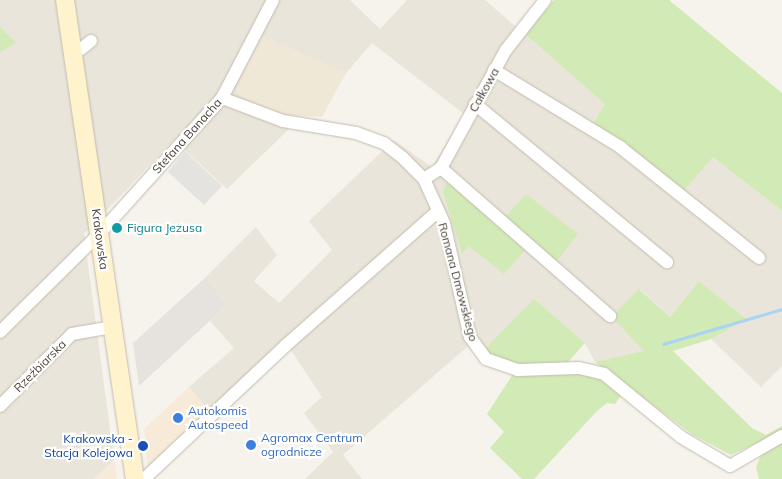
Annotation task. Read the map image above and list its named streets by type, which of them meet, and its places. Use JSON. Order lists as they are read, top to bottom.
{
  "streets": {
    "main road": ["Krakowska"],
    "street": [
      "Całkowa",
      "Stefana Banacha",
      "Romana Dmowskiego",
      "Rzeźbiarska"
    ]
  },
  "crossings": [
    ["Całkowa", "Romana Dmowskiego"],
    ["Stefana Banacha", "Krakowska"],
    ["Stefana Banacha", "Romana Dmowskiego"],
    ["Krakowska", "Rzeźbiarska"]
  ],
  "places": [
    "Figura Jezusa",
    "Autokomis Autospeed",
    "Agromax Centrum ogrodnicze",
    "Krakowska - Stacja Kolejowa"
  ]
}
